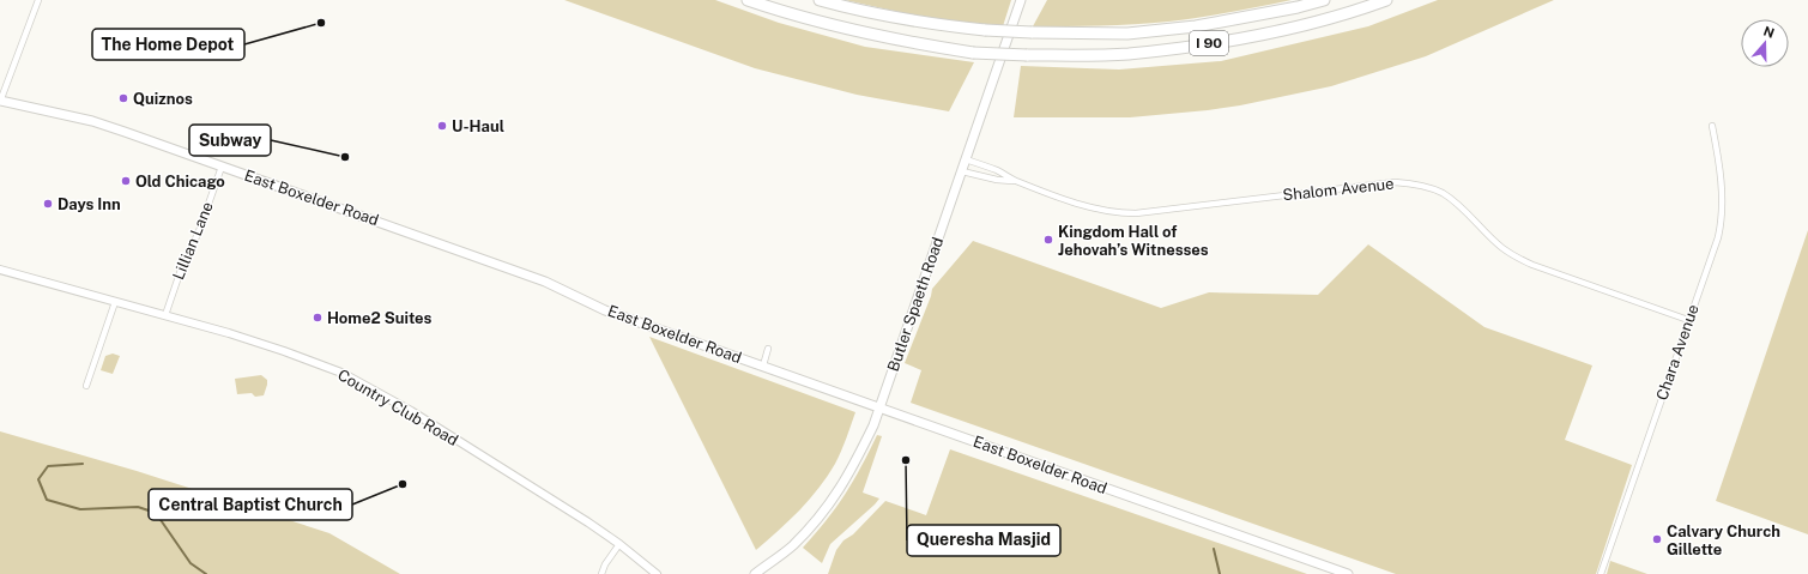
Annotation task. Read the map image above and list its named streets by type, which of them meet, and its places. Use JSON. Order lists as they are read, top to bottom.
{
  "streets": {
    "highway": ["I 90"],
    "main road": ["East Boxelder Road", "Butler Spaeth Road"],
    "street": [
      "Shalom Avenue",
      "Lillian Lane",
      "Chara Avenue",
      "Country Club Road"
    ]
  },
  "crossings": [
    ["Shalom Avenue", "Butler Spaeth Road"],
    ["Shalom Avenue", "Chara Avenue"],
    ["East Boxelder Road", "Lillian Lane"],
    ["East Boxelder Road", "Butler Spaeth Road"],
    ["Lillian Lane", "Country Club Road"]
  ],
  "places": [
    "The Home Depot",
    "Quiznos",
    "U-Haul",
    "Subway",
    "Old Chicago",
    "Days Inn",
    "Kingdom Hall of Jehovah’s Witnesses",
    "Home2 Suites",
    "Queresha Masjid",
    "Central Baptist Church",
    "Calvary Church Gillette"
  ],
  "north": "top"
}
